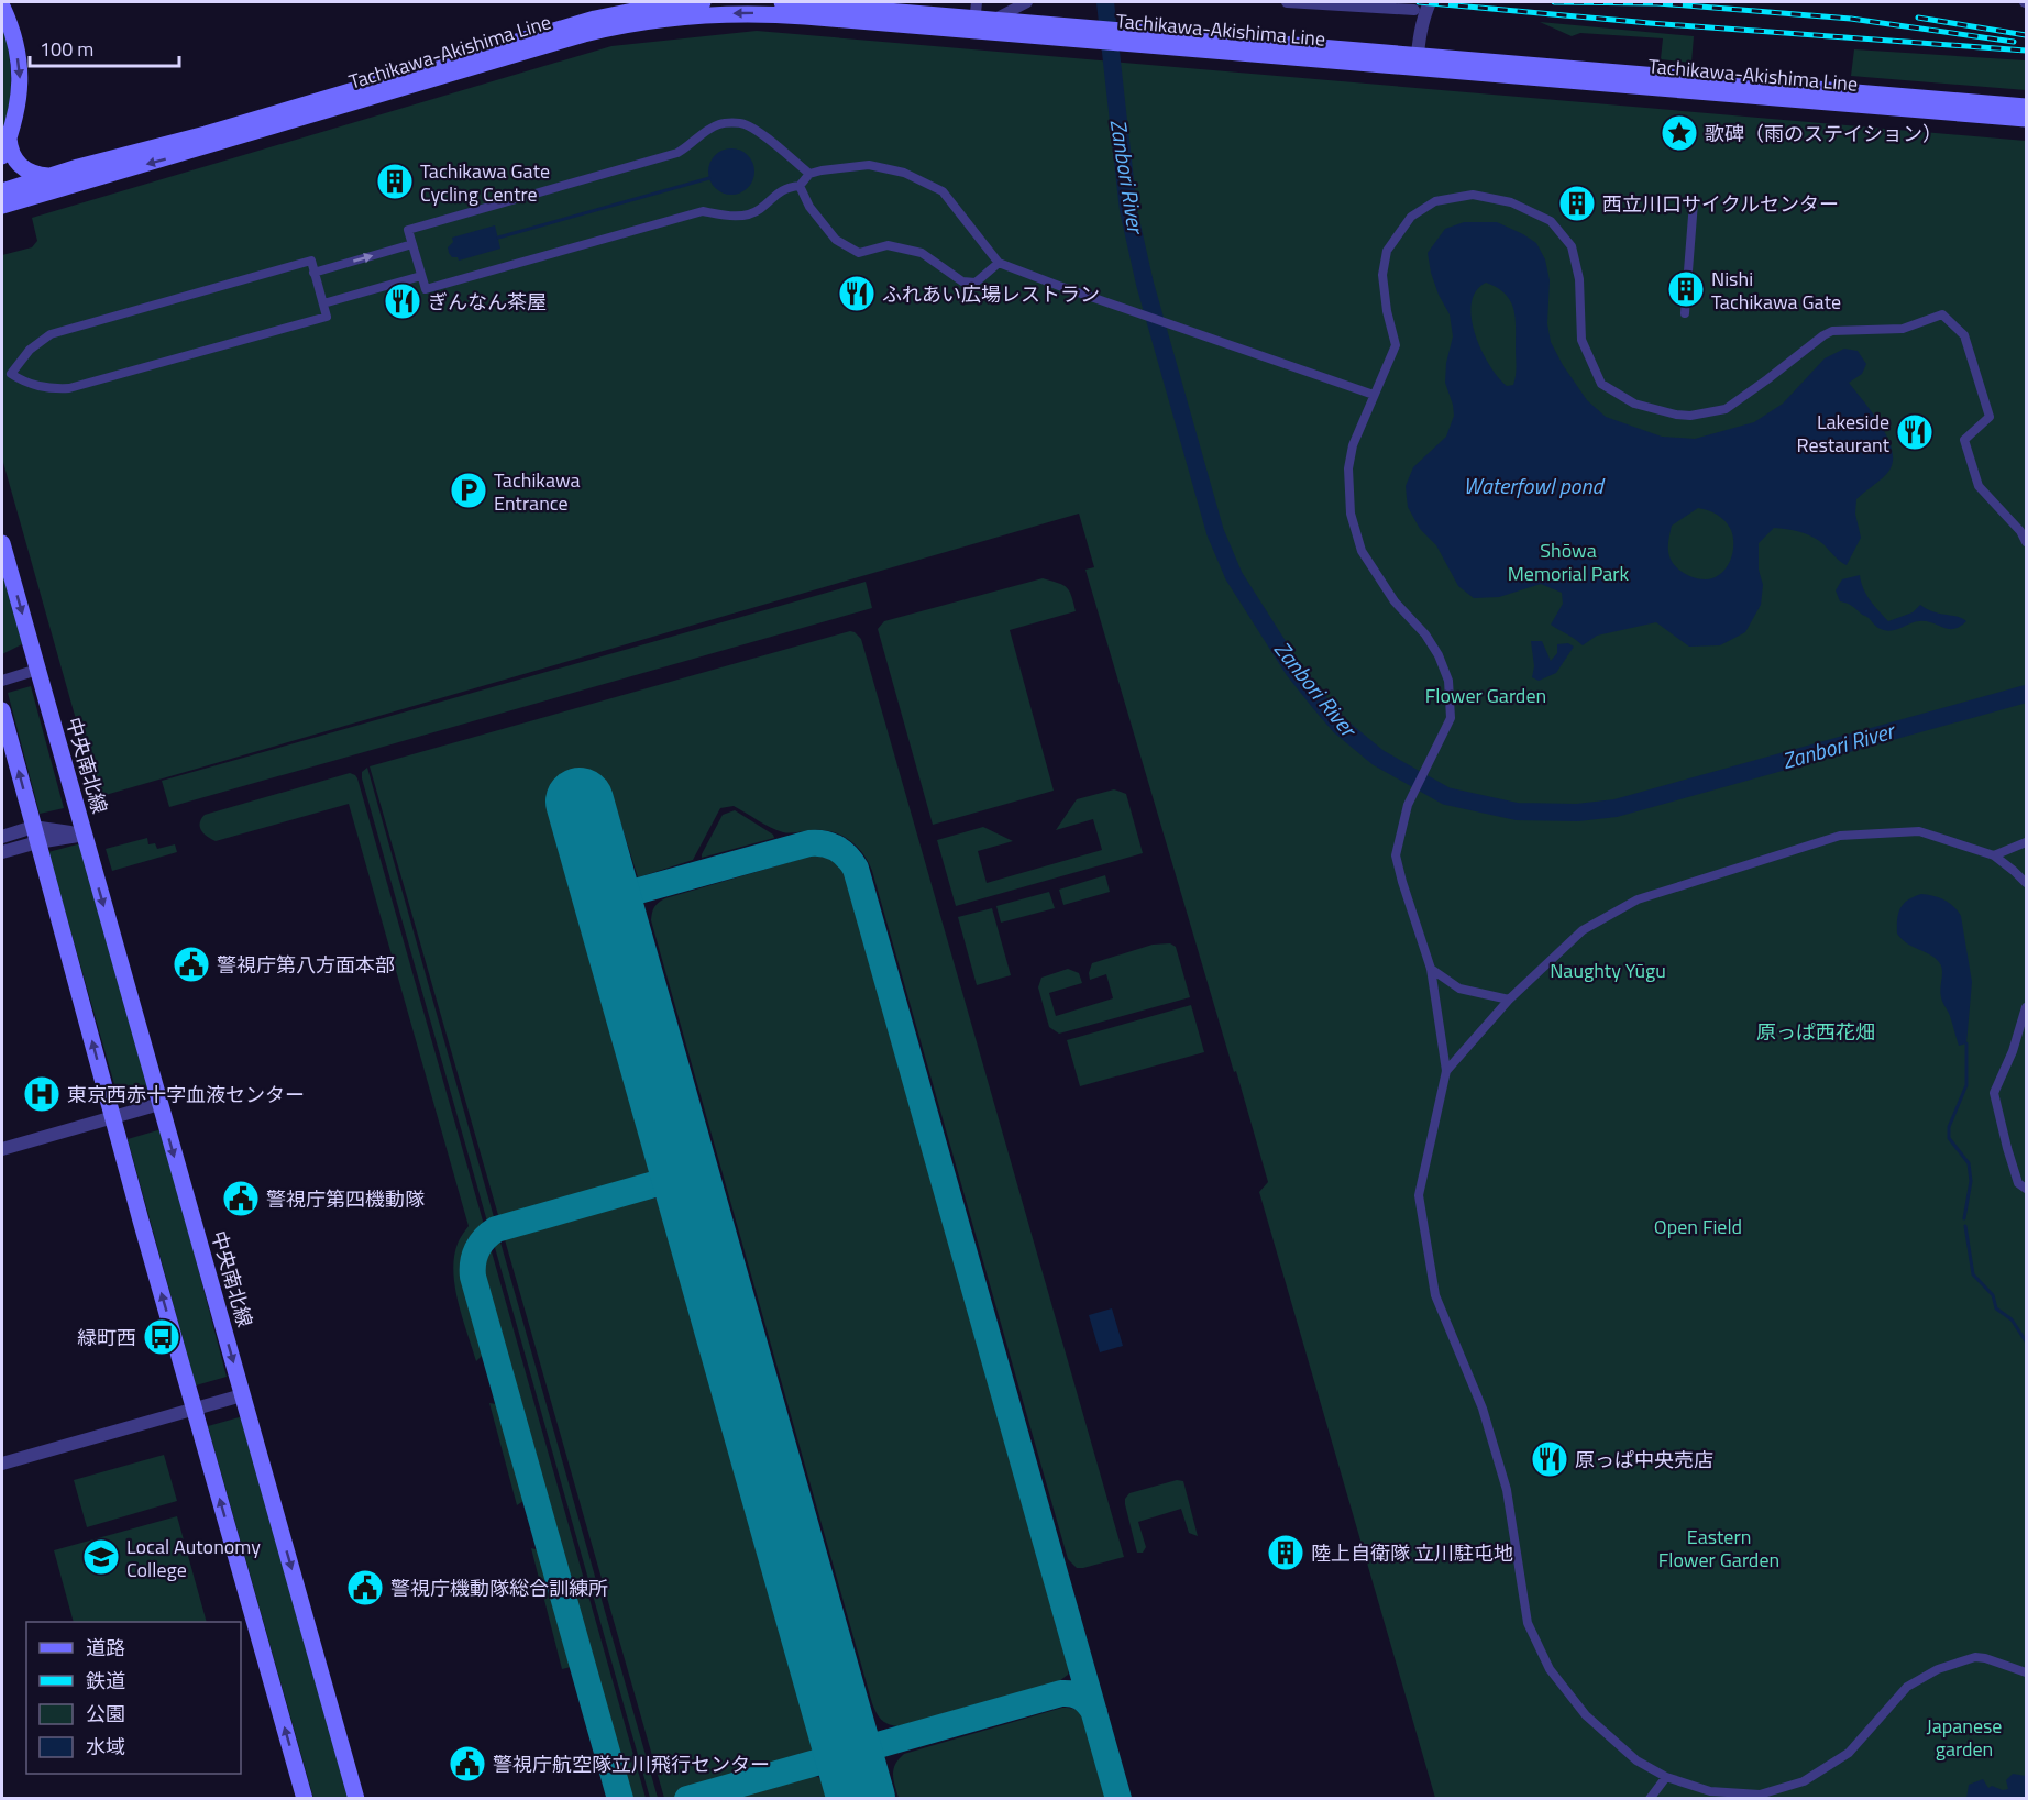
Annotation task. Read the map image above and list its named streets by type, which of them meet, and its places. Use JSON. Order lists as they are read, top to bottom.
{
  "streets": {
    "main road": ["Tachikawa-Akishima Line", "中央南北線"]
  },
  "water": ["Zanbori River", "Waterfowl pond"],
  "parks": [
    "Shōwa Memorial Park",
    "Flower Garden",
    "Naughty Yūgu",
    "原っぱ西花畑",
    "Open Field",
    "Eastern Flower Garden",
    "Japanese garden"
  ],
  "places": {
    "place": ["歌碑（雨のステイション）"],
    "building": [
      "Tachikawa Gate Cycling Centre",
      "西立川口サイクルセンター",
      "Nishi Tachikawa Gate",
      "陸上自衛隊 立川駐屯地"
    ],
    "restaurant": [
      "ふれあい広場レストラン",
      "ぎんなん茶屋",
      "Lakeside Restaurant",
      "原っぱ中央売店"
    ],
    "parking": ["Tachikawa Entrance"],
    "public building": [
      "警視庁第八方面本部",
      "警視庁第四機動隊",
      "警視庁機動隊総合訓練所",
      "警視庁航空隊立川飛行センター"
    ],
    "hospital": ["東京西赤十字血液センター"],
    "bus stop": ["緑町西"],
    "school or university": ["Local Autonomy College"]
  },
  "legend": [
    "道路",
    "鉄道",
    "公園",
    "水域"
  ],
  "scale_bar": "100 m"
}
